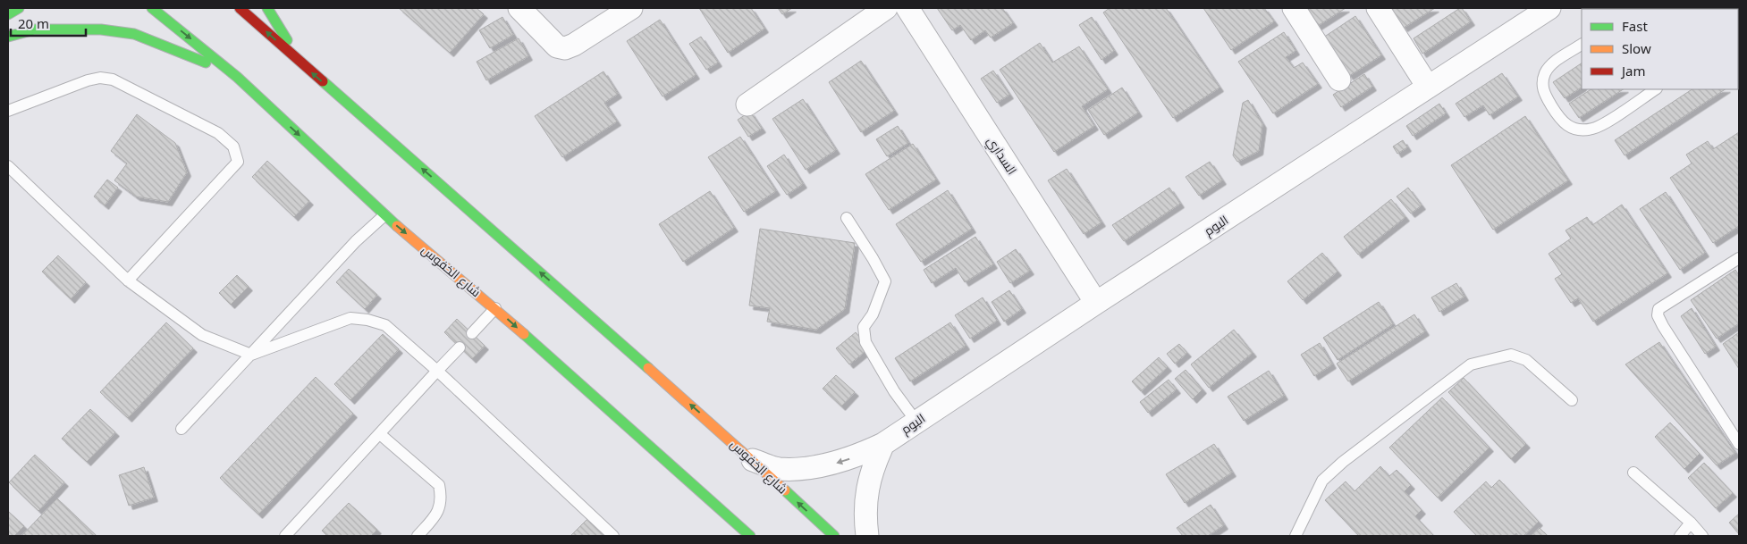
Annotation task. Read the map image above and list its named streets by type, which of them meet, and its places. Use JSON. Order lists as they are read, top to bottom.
{
  "streets": {
    "street": ["السداري", "البوم", "شارع الخفوس"]
  },
  "crossings": [
    ["السداري", "البوم"],
    ["البوم", "شارع الخفوس"]
  ],
  "legend": ["Fast", "Slow", "Jam"],
  "scale_bar": "20 m"
}
